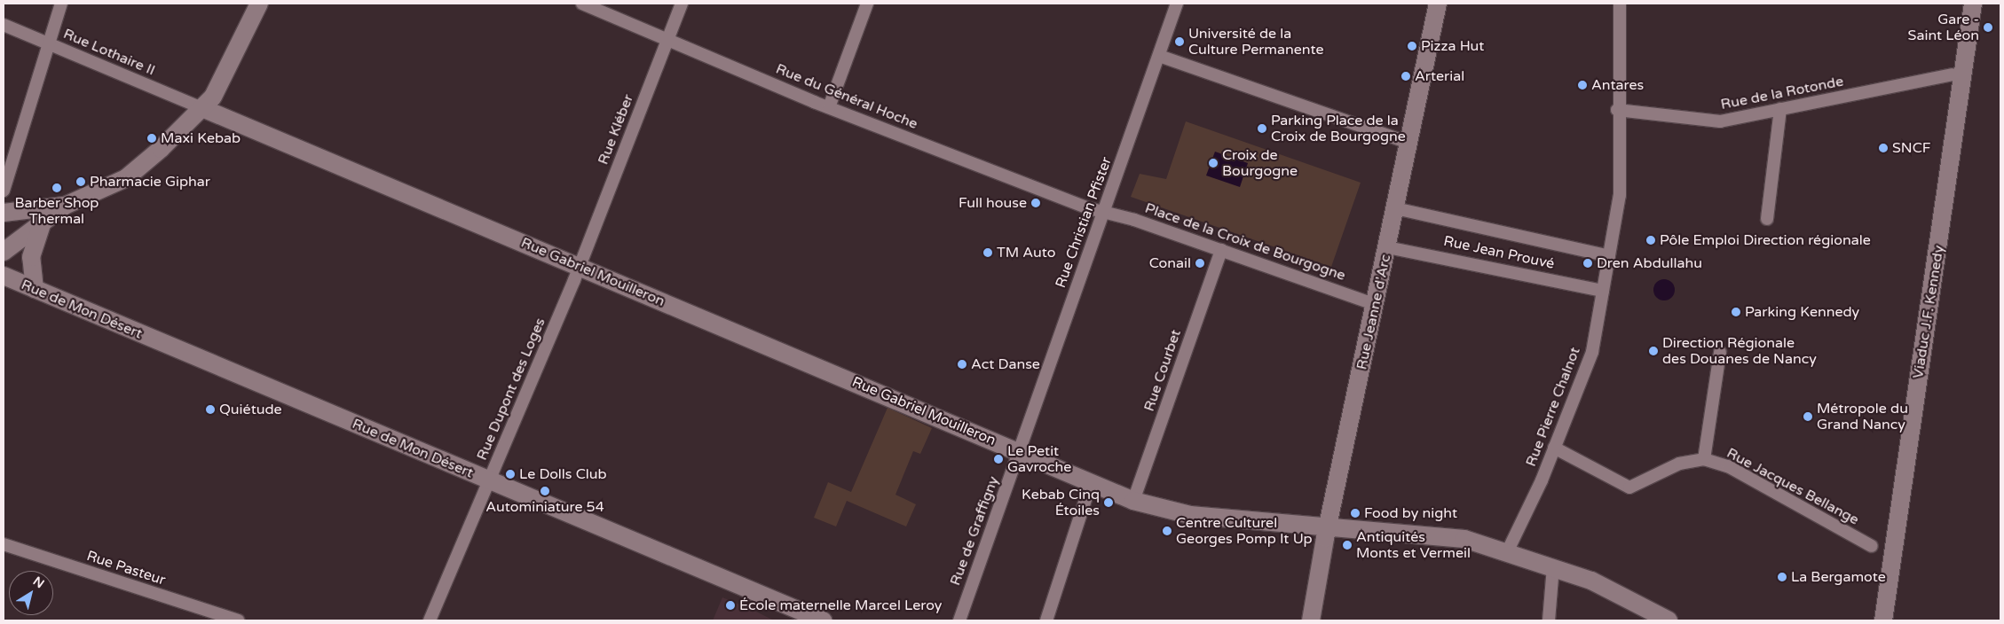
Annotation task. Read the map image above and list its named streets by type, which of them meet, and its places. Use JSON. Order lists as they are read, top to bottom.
{
  "streets": {
    "main road": [
      "Rue Gabriel Mouilleron",
      "Rue de Mon Désert",
      "Rue Jeanne d'Arc",
      "Viaduc J.F. Kennedy"
    ],
    "street": [
      "Rue Lothaire II",
      "Rue de la Rotonde",
      "Rue du Général Hoche",
      "Rue Kléber",
      "Rue Christian Pfister",
      "Place de la Croix de Bourgogne",
      "Rue Jean Prouvé",
      "Rue Courbet",
      "Rue Dupont des Loges",
      "Rue Pierre Chalnot",
      "Rue Jacques Bellange",
      "Rue de Graffigny",
      "Rue Pasteur"
    ]
  },
  "crossings": [
    ["Rue Lothaire II", "Rue Gabriel Mouilleron"],
    ["Rue de la Rotonde", "Rue Pierre Chalnot"],
    ["Rue du Général Hoche", "Rue Kléber"],
    ["Rue du Général Hoche", "Rue Christian Pfister"],
    ["Rue du Général Hoche", "Place de la Croix de Bourgogne"],
    ["Rue Kléber", "Rue Gabriel Mouilleron"],
    ["Rue Kléber", "Rue Dupont des Loges"],
    ["Rue Christian Pfister", "Place de la Croix de Bourgogne"],
    ["Rue Christian Pfister", "Rue Gabriel Mouilleron"],
    ["Rue Christian Pfister", "Rue de Graffigny"],
    ["Place de la Croix de Bourgogne", "Rue Jeanne d'Arc"],
    ["Place de la Croix de Bourgogne", "Rue Courbet"],
    ["Rue Jean Prouvé", "Rue Jeanne d'Arc"],
    ["Rue Jean Prouvé", "Rue Pierre Chalnot"],
    ["Rue Gabriel Mouilleron", "Rue Jeanne d'Arc"],
    ["Rue Gabriel Mouilleron", "Rue Courbet"],
    ["Rue Gabriel Mouilleron", "Rue Dupont des Loges"],
    ["Rue Gabriel Mouilleron", "Rue Pierre Chalnot"],
    ["Rue Gabriel Mouilleron", "Rue de Graffigny"],
    ["Rue de Mon Désert", "Rue Dupont des Loges"],
    ["Rue Pierre Chalnot", "Rue Jacques Bellange"]
  ],
  "places": [
    "Gare - Saint Léon",
    "Université de la Culture Permanente",
    "Pizza Hut",
    "Arterial",
    "Antares",
    "Parking Place de la Croix de Bourgogne",
    "Maxi Kebab",
    "SNCF",
    "Croix de Bourgogne",
    "Pharmacie Giphar",
    "Barber Shop Thermal",
    "Full house",
    "Pôle Emploi Direction régionale",
    "TM Auto",
    "Conail",
    "Dren Abdullahu",
    "Parking Kennedy",
    "Direction Régionale des Douanes de Nancy",
    "Act Danse",
    "Quiétude",
    "Métropole du Grand Nancy",
    "Le Petit Gavroche",
    "Le Dolls Club",
    "Autominiature 54",
    "Kebab Cinq Étoiles",
    "Food by night",
    "Centre Culturel Georges Pomp It Up",
    "Antiquités Monts et Vermeil",
    "La Bergamote",
    "École maternelle Marcel Leroy"
  ],
  "north": "top right"
}
